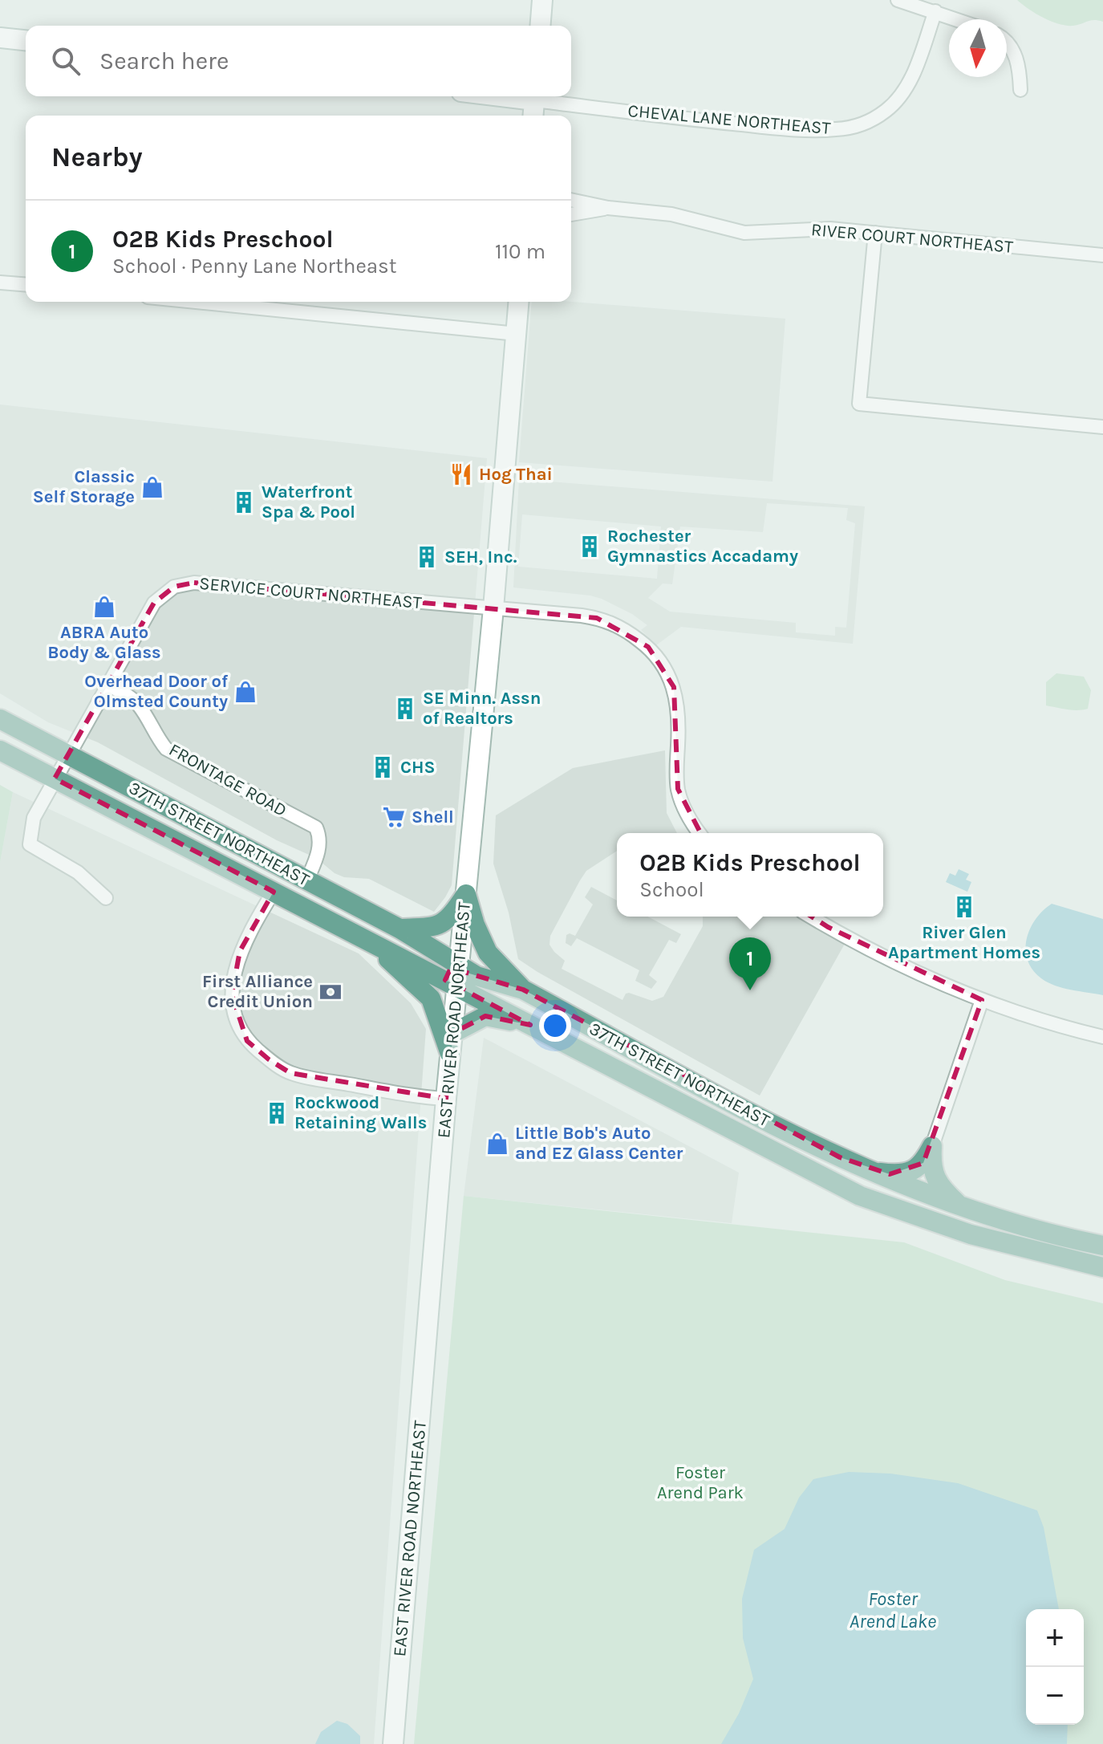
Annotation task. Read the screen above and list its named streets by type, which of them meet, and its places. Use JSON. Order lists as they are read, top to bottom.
{
  "streets": {
    "main road": ["37TH STREET NORTHEAST"],
    "street": [
      "CHEVAL LANE NORTHEAST",
      "RIVER COURT NORTHEAST",
      "SERVICE COURT NORTHEAST",
      "FRONTAGE ROAD",
      "EAST RIVER ROAD NORTHEAST"
    ]
  },
  "crossings": [
    ["SERVICE COURT NORTHEAST", "FRONTAGE ROAD"],
    ["SERVICE COURT NORTHEAST", "37TH STREET NORTHEAST"],
    ["SERVICE COURT NORTHEAST", "EAST RIVER ROAD NORTHEAST"],
    ["FRONTAGE ROAD", "37TH STREET NORTHEAST"],
    ["37TH STREET NORTHEAST", "EAST RIVER ROAD NORTHEAST"]
  ],
  "water": ["Foster Arend Lake"],
  "parks": ["Foster Arend Park"],
  "places": {
    "restaurant": ["Hog Thai"],
    "shop": [
      "Classic Self Storage",
      "ABRA Auto Body & Glass",
      "Overhead Door of Olmsted County",
      "Little Bob's Auto and EZ Glass Center"
    ],
    "building": [
      "Waterfront Spa & Pool",
      "Rochester Gymnastics Accadamy",
      "SEH, Inc.",
      "SE Minn. Assn of Realtors",
      "CHS",
      "River Glen Apartment Homes",
      "Rockwood Retaining Walls"
    ],
    "supermarket": ["Shell"],
    "bank": ["First Alliance Credit Union"]
  },
  "north": "bottom",
  "page": {
    "search": "Search here",
    "heading": "Nearby",
    "list": [
      {
        "mark": "1",
        "name": "O2B Kids Preschool",
        "note": "School · Penny Lane Northeast",
        "value": "110 m"
      }
    ],
    "popup": ["O2B Kids Preschool", "School"],
    "pins": "1",
    "map_buttons": ["+", "−"]
  }
}
